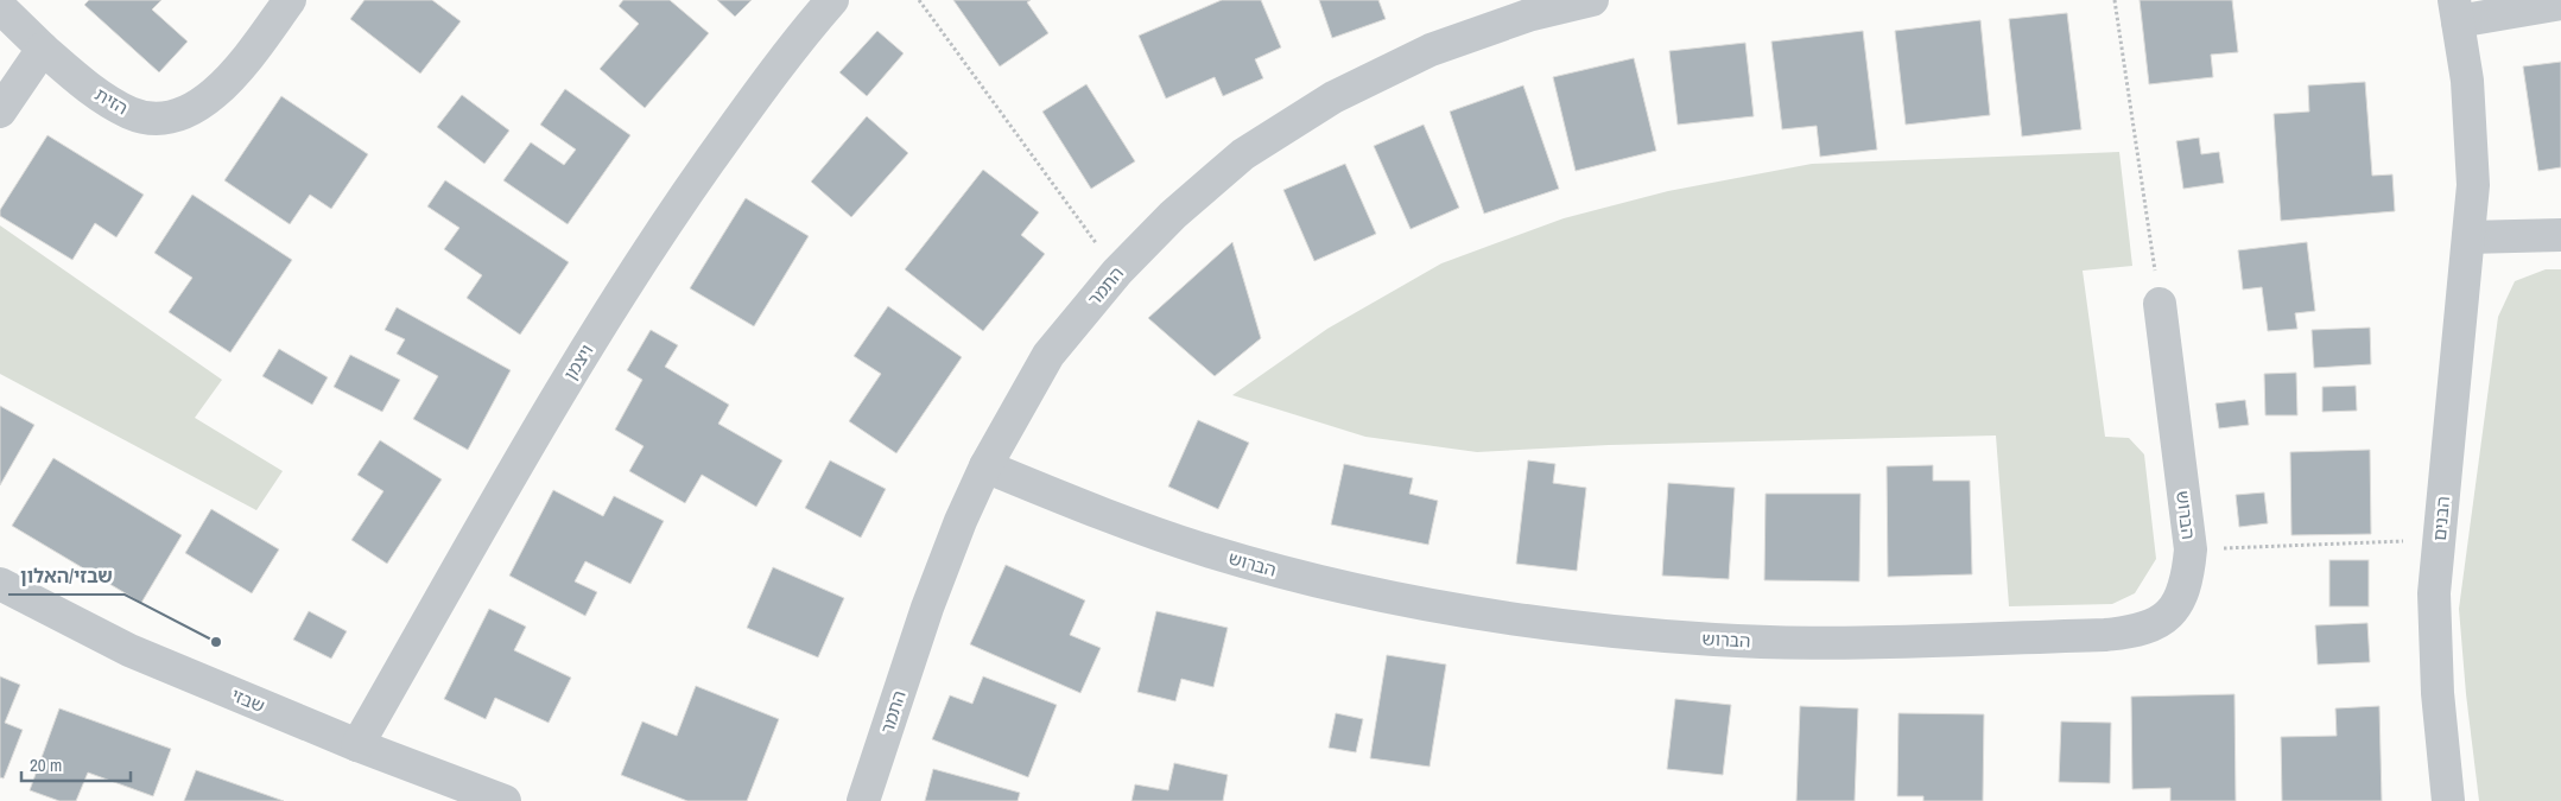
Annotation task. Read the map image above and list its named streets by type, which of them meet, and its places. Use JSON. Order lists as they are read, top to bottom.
{
  "streets": {
    "street": [
      "הזית",
      "התמר",
      "ויצמן",
      "הברוש",
      "הבנים",
      "שבזי"
    ]
  },
  "crossings": [
    ["התמר", "הברוש"],
    ["ויצמן", "שבזי"]
  ],
  "places": ["שבזי/האלון"],
  "scale_bar": "20 m"
}
